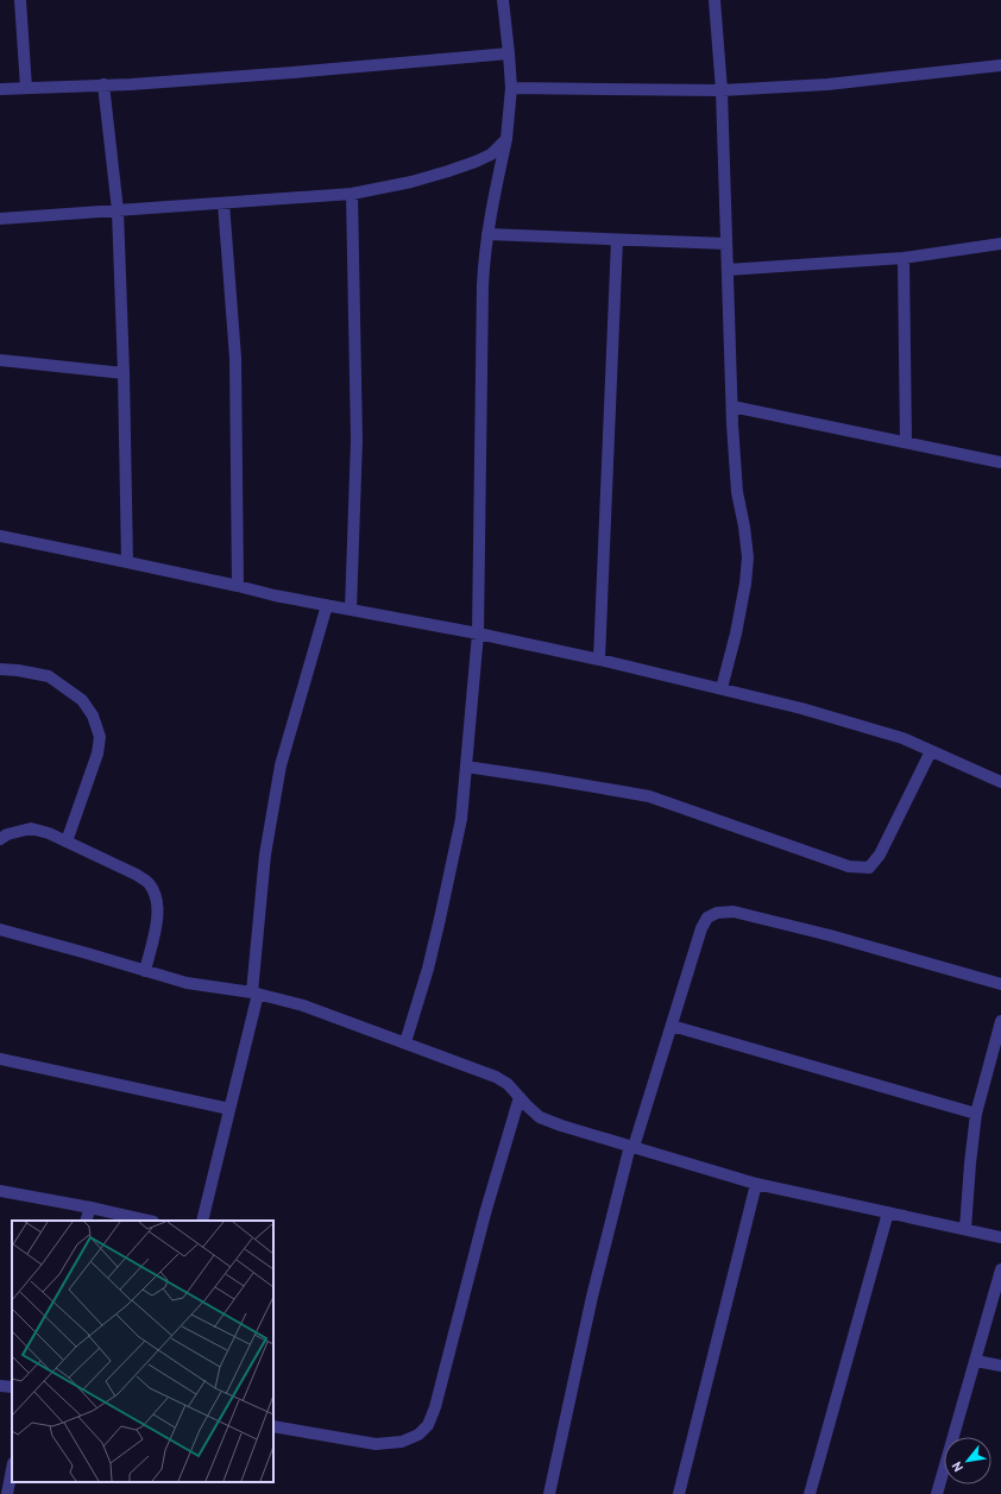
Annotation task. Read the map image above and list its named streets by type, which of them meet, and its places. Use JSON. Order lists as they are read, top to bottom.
{
  "north": "bottom left"
}
